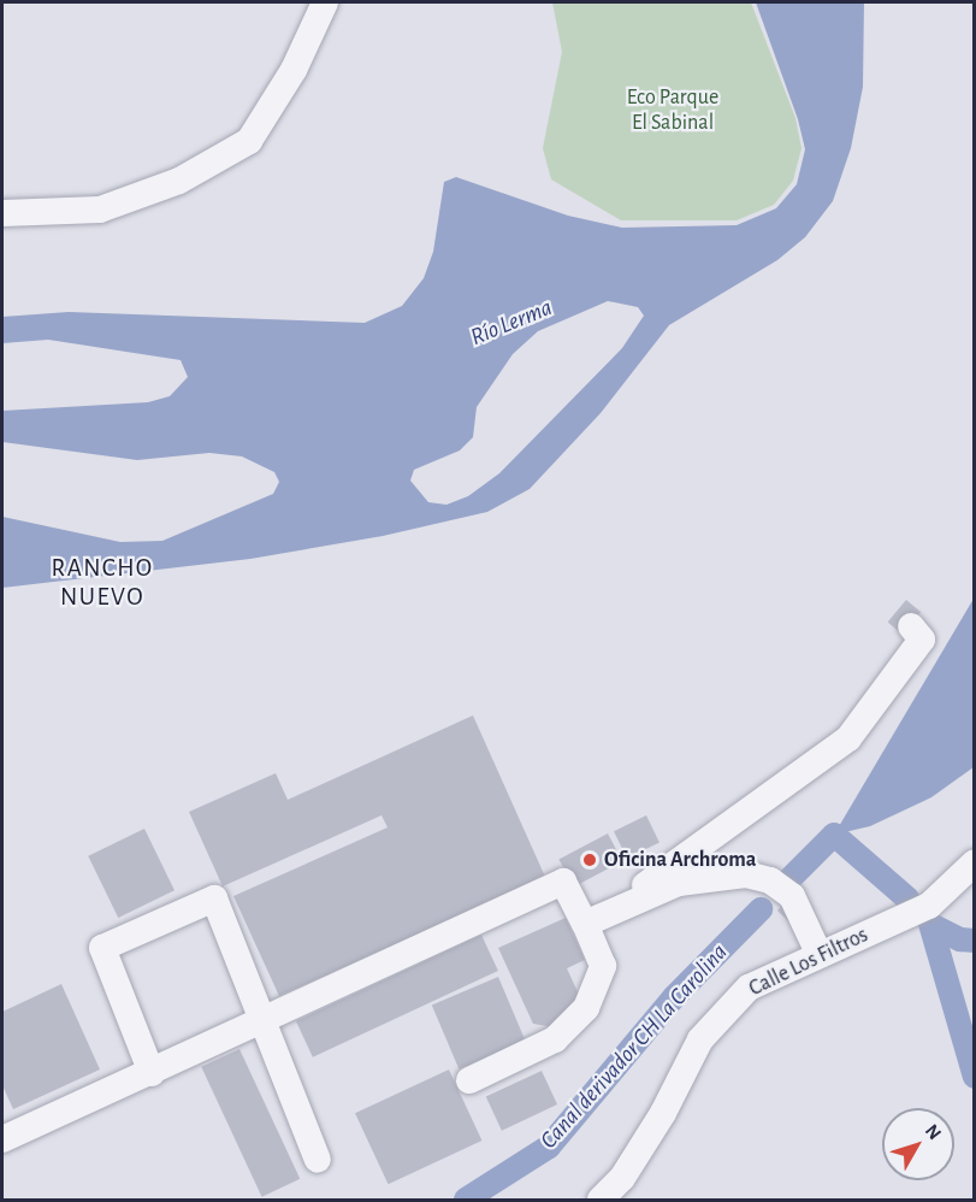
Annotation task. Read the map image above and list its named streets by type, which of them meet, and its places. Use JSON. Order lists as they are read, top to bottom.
{
  "streets": {
    "street": ["Calle Los Filtros"]
  },
  "districts": ["RANCHO NUEVO"],
  "water": ["Río Lerma", "Canal derivador CH La Carolina"],
  "parks": ["Eco Parque El Sabinal"],
  "places": ["Oficina Archroma"],
  "north": "top right"
}
